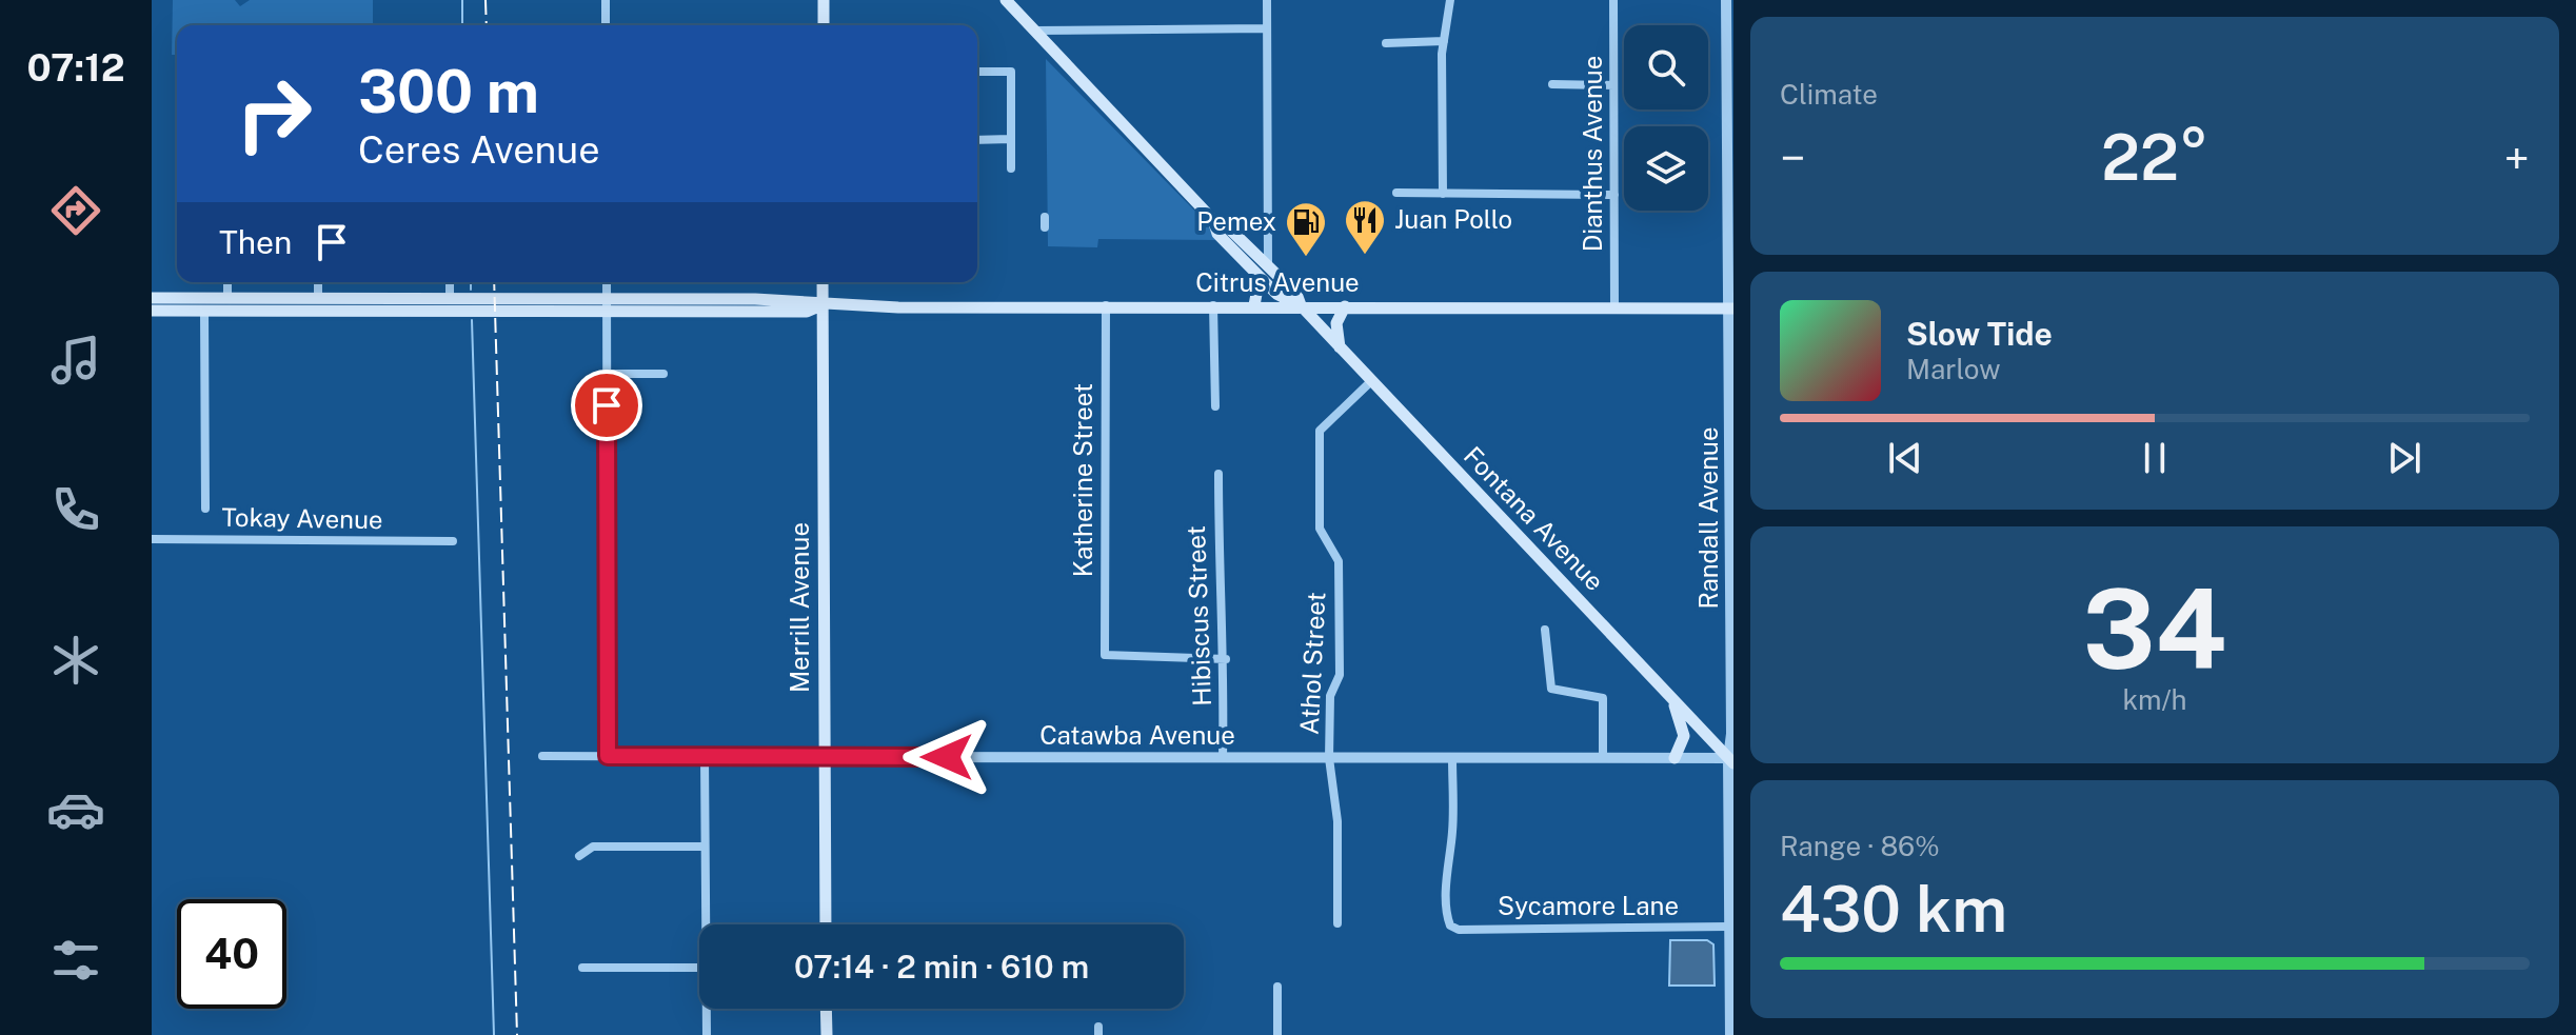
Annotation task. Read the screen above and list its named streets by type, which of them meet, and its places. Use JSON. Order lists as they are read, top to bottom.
{
  "streets": {
    "main road": ["Citrus Avenue", "Fontana Avenue", "Merrill Avenue"],
    "street": [
      "Dianthus Avenue",
      "Katherine Street",
      "Randall Avenue",
      "Tokay Avenue",
      "Hibiscus Street",
      "Athol Street",
      "Catawba Avenue",
      "Sycamore Lane"
    ]
  },
  "crossings": [
    ["Dianthus Avenue", "Citrus Avenue"],
    ["Citrus Avenue", "Katherine Street"],
    ["Citrus Avenue", "Randall Avenue"],
    ["Citrus Avenue", "Fontana Avenue"],
    ["Citrus Avenue", "Merrill Avenue"],
    ["Katherine Street", "Hibiscus Street"],
    ["Randall Avenue", "Fontana Avenue"],
    ["Randall Avenue", "Catawba Avenue"],
    ["Randall Avenue", "Sycamore Lane"],
    ["Fontana Avenue", "Athol Street"],
    ["Fontana Avenue", "Catawba Avenue"],
    ["Merrill Avenue", "Catawba Avenue"],
    ["Hibiscus Street", "Catawba Avenue"],
    ["Athol Street", "Catawba Avenue"],
    ["Catawba Avenue", "Sycamore Lane"]
  ],
  "places": {
    "restaurant": ["Juan Pollo"],
    "fuel station": ["Pemex"]
  },
  "page": {
    "tabs": "07:12",
    "tile": [
      "Climate",
      ["34", "km/h"],
      ["Range · 86%", "430 km"]
    ],
    "turn": ["300 m", "Ceres Avenue"],
    "heat": ["−", "22°", "+"],
    "then": "Then",
    "song": ["Slow Tide", "Marlow"],
    "limit": "40",
    "trip": "07:14 · 2 min · 610 m"
  }
}
